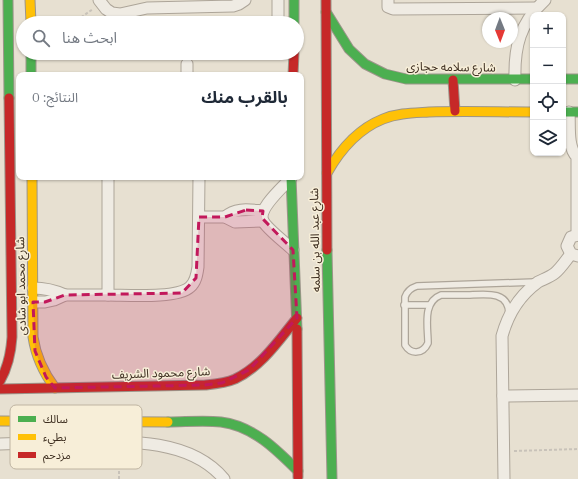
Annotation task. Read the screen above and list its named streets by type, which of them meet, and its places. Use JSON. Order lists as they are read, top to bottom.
{
  "streets": {
    "street": [
      "شارع سلامه حجازى",
      "شارع عبد الله بن سلمه",
      "شارع محمد ابو شادى",
      "شارع محمود الشريف"
    ]
  },
  "crossings": [
    ["شارع سلامه حجازى", "شارع عبد الله بن سلمه"],
    ["شارع عبد الله بن سلمه", "شارع محمود الشريف"],
    ["شارع محمد ابو شادى", "شارع محمود الشريف"]
  ],
  "legend": ["سالك", "بطيء", "مزدحم"],
  "north": "bottom",
  "page": {
    "map_buttons": ["+", "−"],
    "search": "ابحث هنا",
    "heading": ["بالقرب منك", "النتائج: 0"]
  }
}
